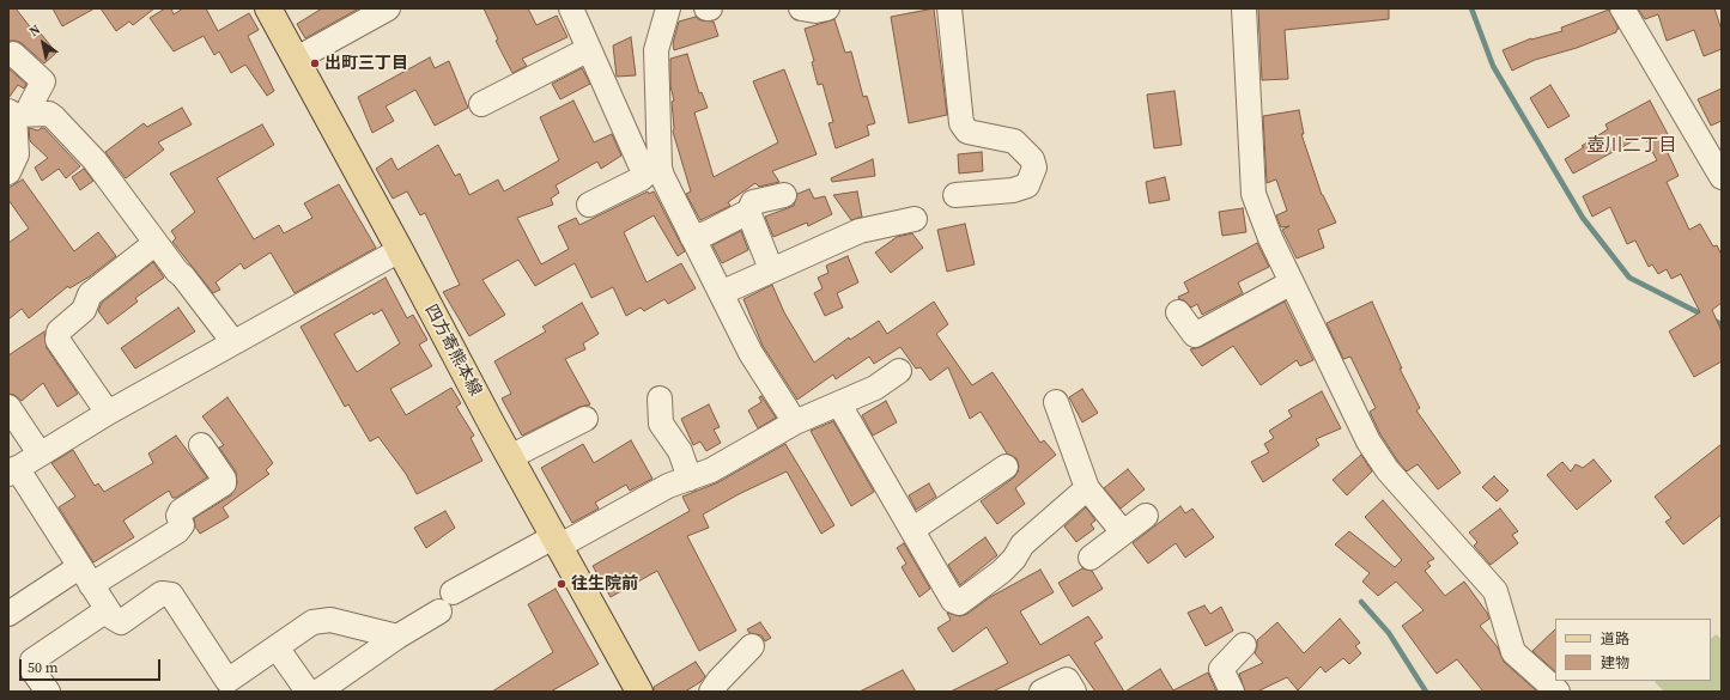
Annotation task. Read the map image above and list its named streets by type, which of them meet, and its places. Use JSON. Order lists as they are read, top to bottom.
{
  "streets": {
    "main road": ["四方寄熊本線"]
  },
  "districts": ["壺川二丁目"],
  "places": ["出町三丁目", "往生院前"],
  "legend": ["道路", "建物"],
  "scale_bar": "50 m",
  "north": "top left"
}
